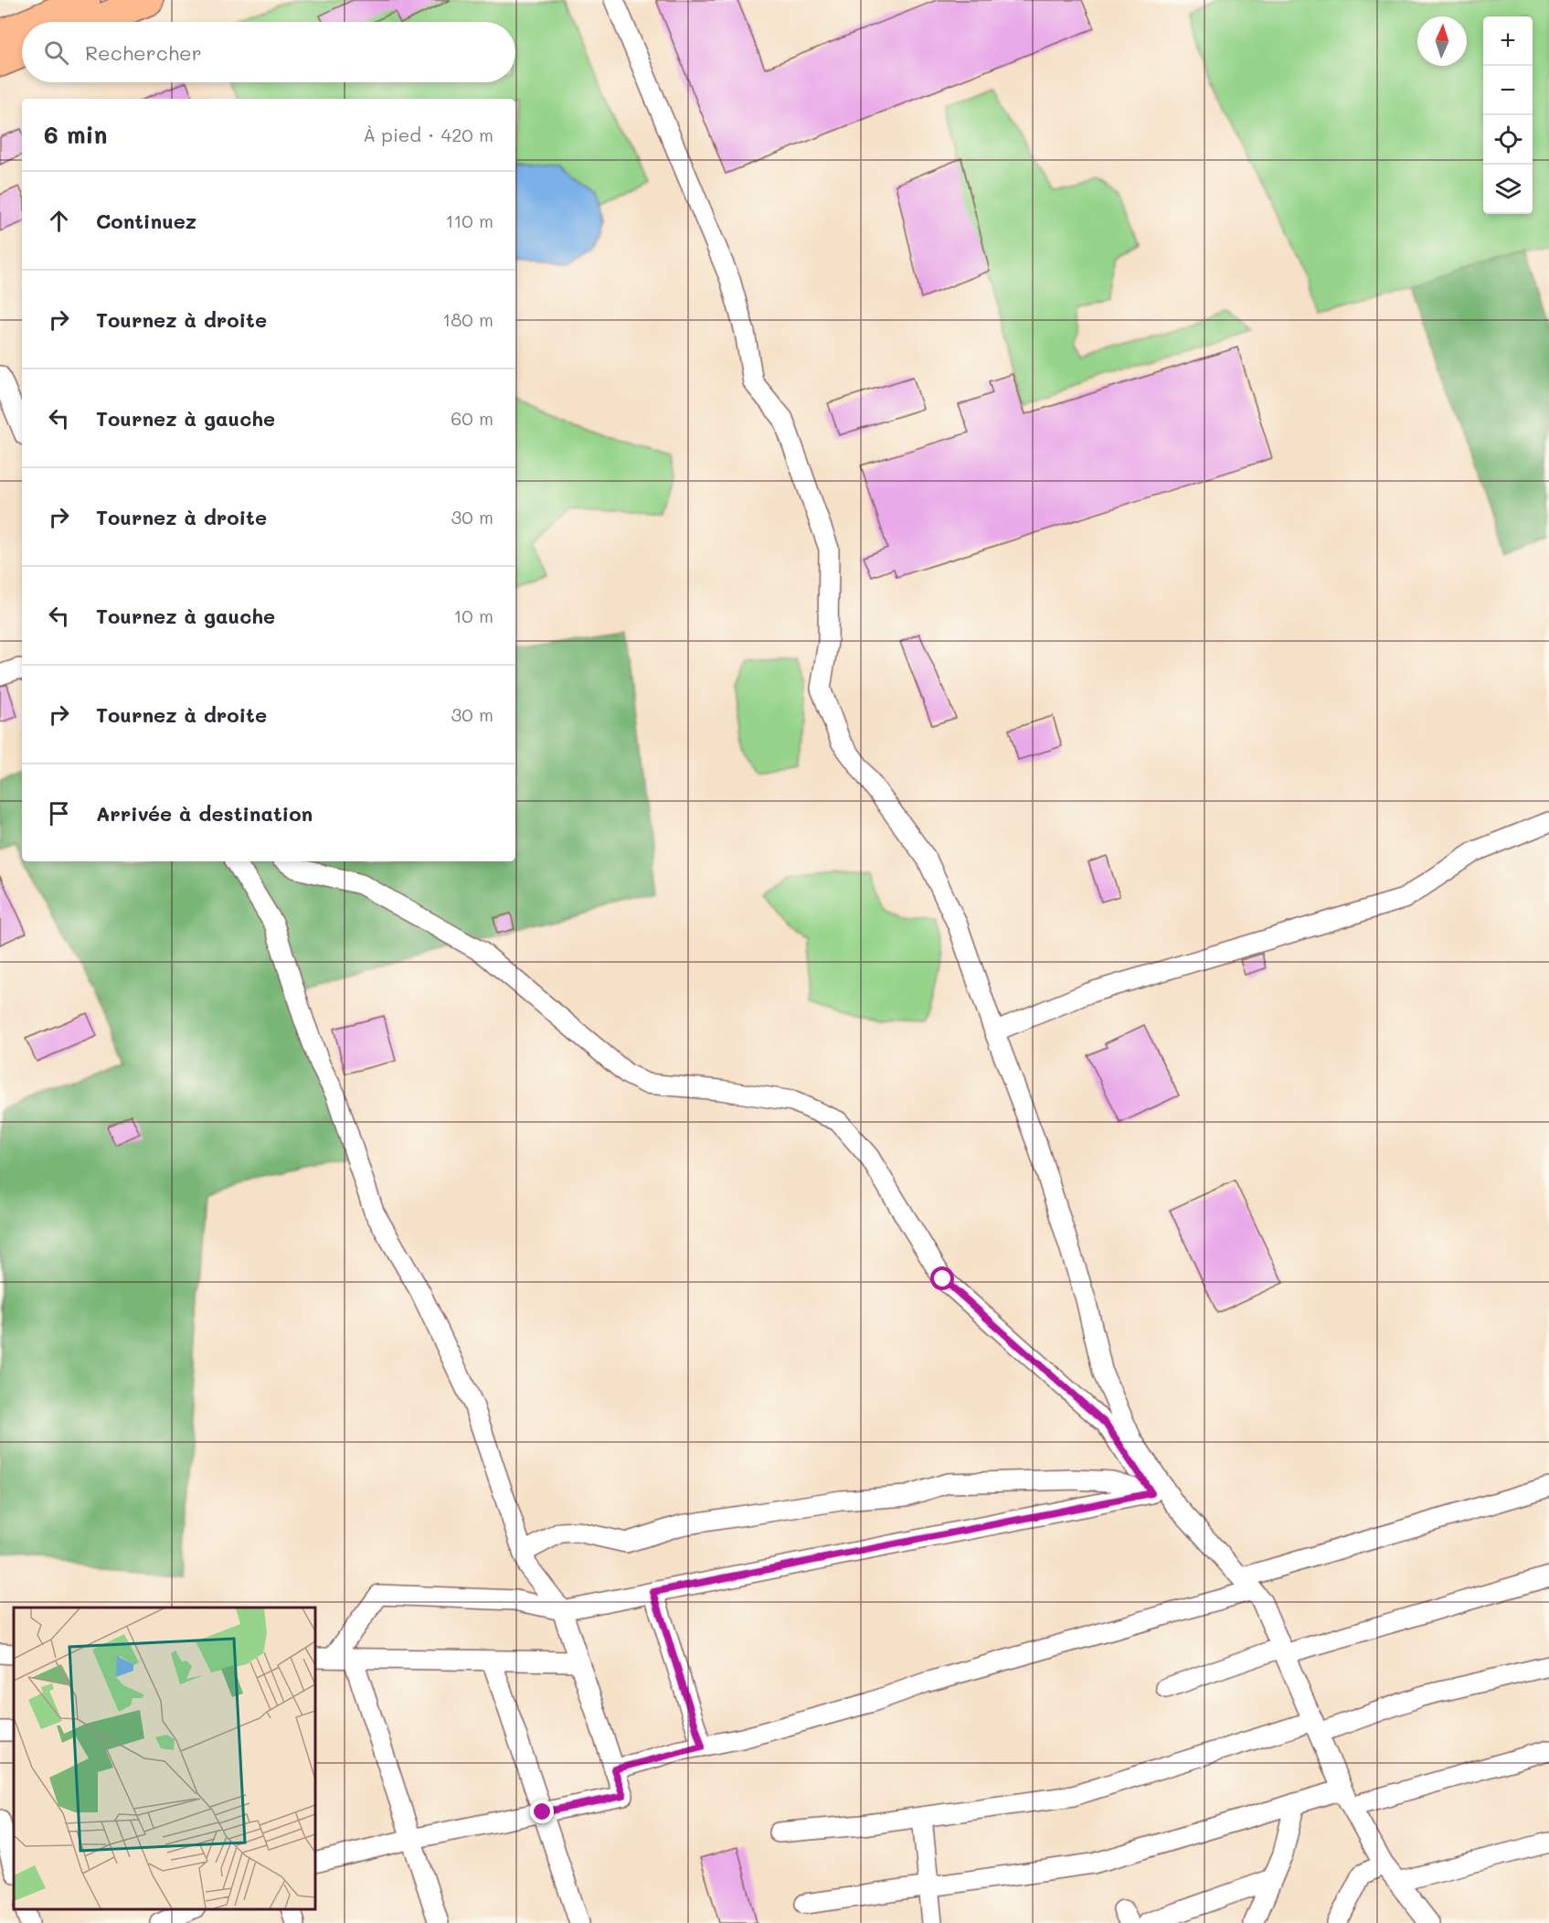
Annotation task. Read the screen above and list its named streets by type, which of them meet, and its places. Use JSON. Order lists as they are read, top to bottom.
{
  "north": "top",
  "page": {
    "map_buttons": ["+", "−"],
    "search": "Rechercher",
    "heading": ["6 min", "À pied · 420 m"],
    "list": [
      ["Continuez", "110 m"],
      ["Tournez à droite", "180 m"],
      ["Tournez à gauche", "60 m"],
      ["Tournez à droite", "30 m"],
      ["Tournez à gauche", "10 m"],
      ["Tournez à droite", "30 m"],
      "Arrivée à destination"
    ]
  }
}
